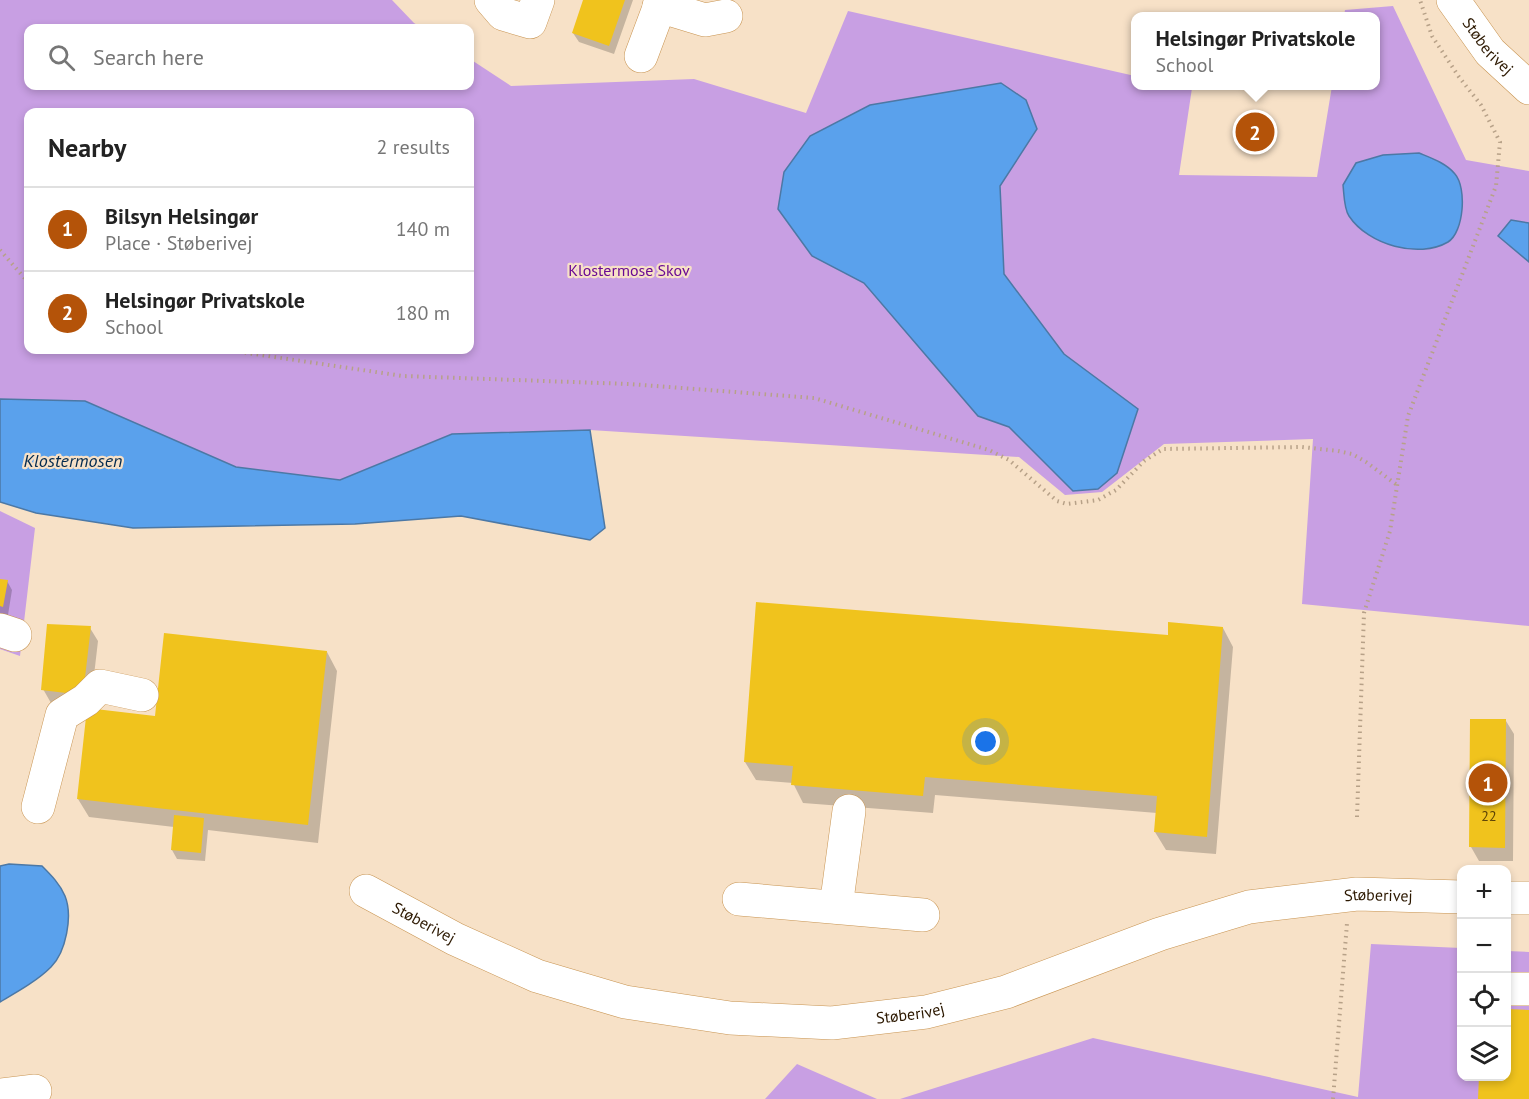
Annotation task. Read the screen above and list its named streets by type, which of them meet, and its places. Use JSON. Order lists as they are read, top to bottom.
{
  "streets": {
    "street": ["Støberivej"]
  },
  "water": ["Klostermosen"],
  "parks": ["Klostermose Skov"],
  "house_numbers": ["22"],
  "page": {
    "popup": ["Helsingør Privatskole", "School"],
    "search": "Search here",
    "heading": ["Nearby", "2 results"],
    "pins": ["2", "1"],
    "list": [
      {
        "mark": "1",
        "name": "Bilsyn Helsingør",
        "note": "Place · Støberivej",
        "value": "140 m"
      },
      {
        "mark": "2",
        "name": "Helsingør Privatskole",
        "note": "School",
        "value": "180 m"
      }
    ],
    "map_buttons": ["+", "−"]
  }
}
